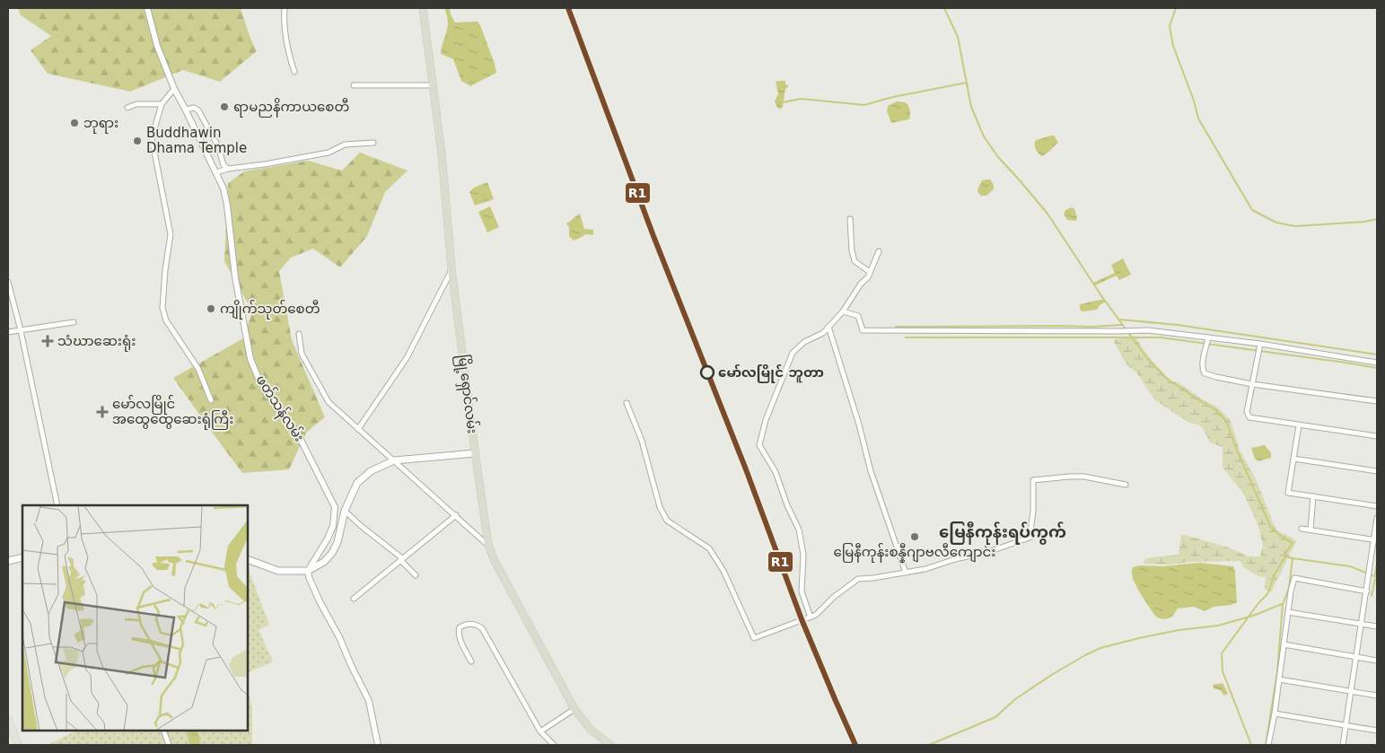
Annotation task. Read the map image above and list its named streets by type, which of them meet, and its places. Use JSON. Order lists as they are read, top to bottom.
{
  "streets": {
    "highway": ["မြို့ရှောင်လမ်း"],
    "street": ["ဖတ်သန်လမ်း"]
  },
  "districts": ["မြေနီကုန်းရပ်ကွက်"],
  "places": {
    "other": [
      "ရာမညနိကာယစေတီ",
      "ဘုရား",
      "Buddhawin Dhama Temple",
      "ကျိုက်သုတ်စေတီ",
      "မော်လမြိုင် ဘူတာ",
      "မြေနီကုန်းစန္နီဂျာဗလီကျောင်း"
    ],
    "health": ["သံဃာဆေးရုံး", "မော်လမြိုင် အထွေထွေဆေးရုံကြီး"]
  },
  "lines": ["transit line R1"]
}
